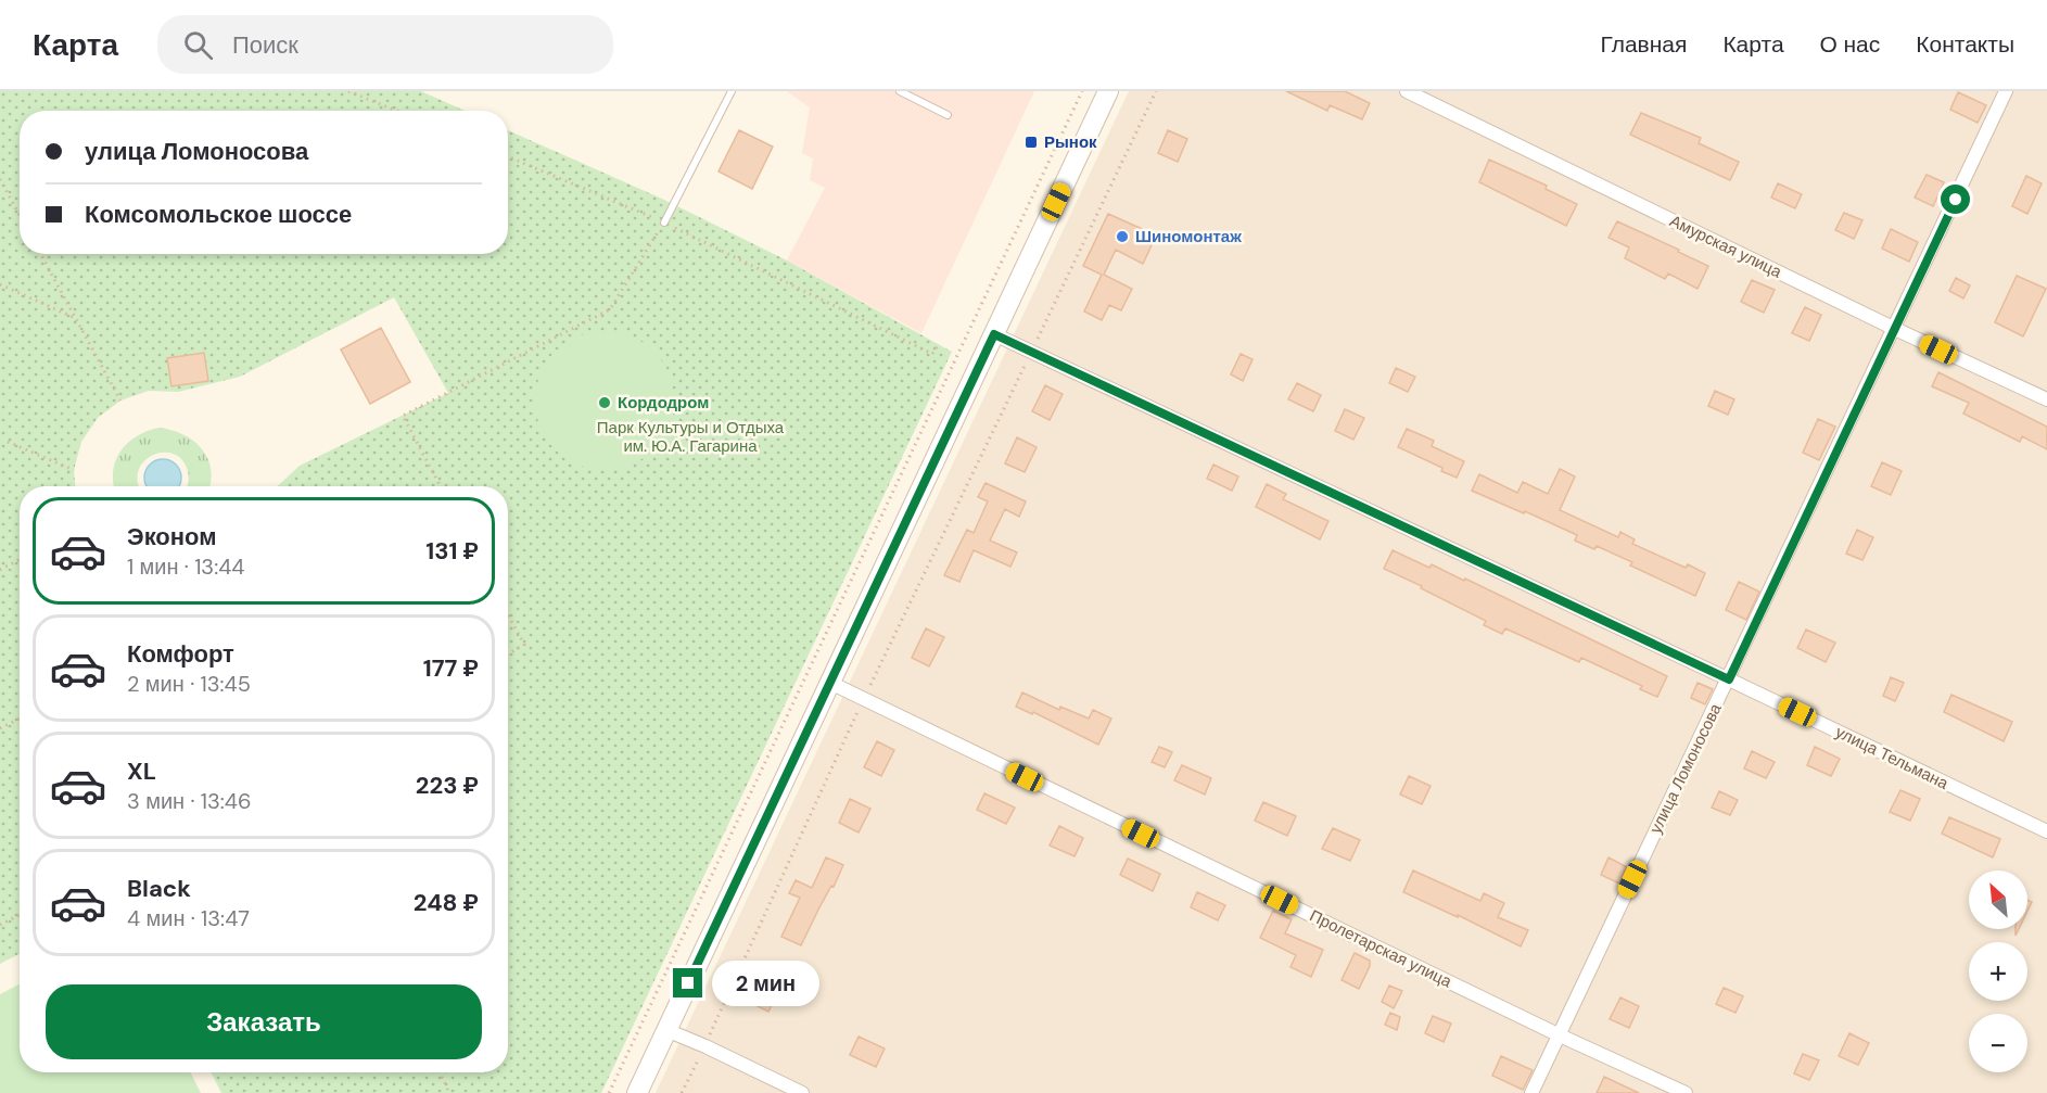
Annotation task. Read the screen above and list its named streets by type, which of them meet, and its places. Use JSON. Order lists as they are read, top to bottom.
{
  "streets": {
    "street": [
      "Амурская улица",
      "улица Тельмана",
      "улица Ломоносова",
      "Пролетарская улица"
    ]
  },
  "crossings": [
    ["Амурская улица", "улица Ломоносова"],
    ["улица Тельмана", "улица Ломоносова"],
    ["улица Ломоносова", "Пролетарская улица"]
  ],
  "parks": ["Парк Культуры и Отдыха им. Ю.А. Гагарина"],
  "places": {
    "transit": ["Рынок"],
    "other": ["Шиномонтаж", "Кордодром"]
  },
  "north": "top left",
  "page": {
    "header": "Карта",
    "search": "Поиск",
    "nav": [
      "Главная",
      "Карта",
      "О нас",
      "Контакты"
    ],
    "banner": ["улица Ломоносова", "Комсомольское шоссе"],
    "list": [
      {
        "name": "Эконом",
        "note": "1 мин · 13:44",
        "value": "131 ₽"
      },
      {
        "name": "Комфорт",
        "note": "2 мин · 13:45",
        "value": "177 ₽"
      },
      {
        "name": "XL",
        "note": "3 мин · 13:46",
        "value": "223 ₽"
      },
      {
        "name": "Black",
        "note": "4 мин · 13:47",
        "value": "248 ₽"
      }
    ],
    "map_buttons": ["+", "−"],
    "bubble": "2 мин",
    "buttons": "Заказать"
  }
}
